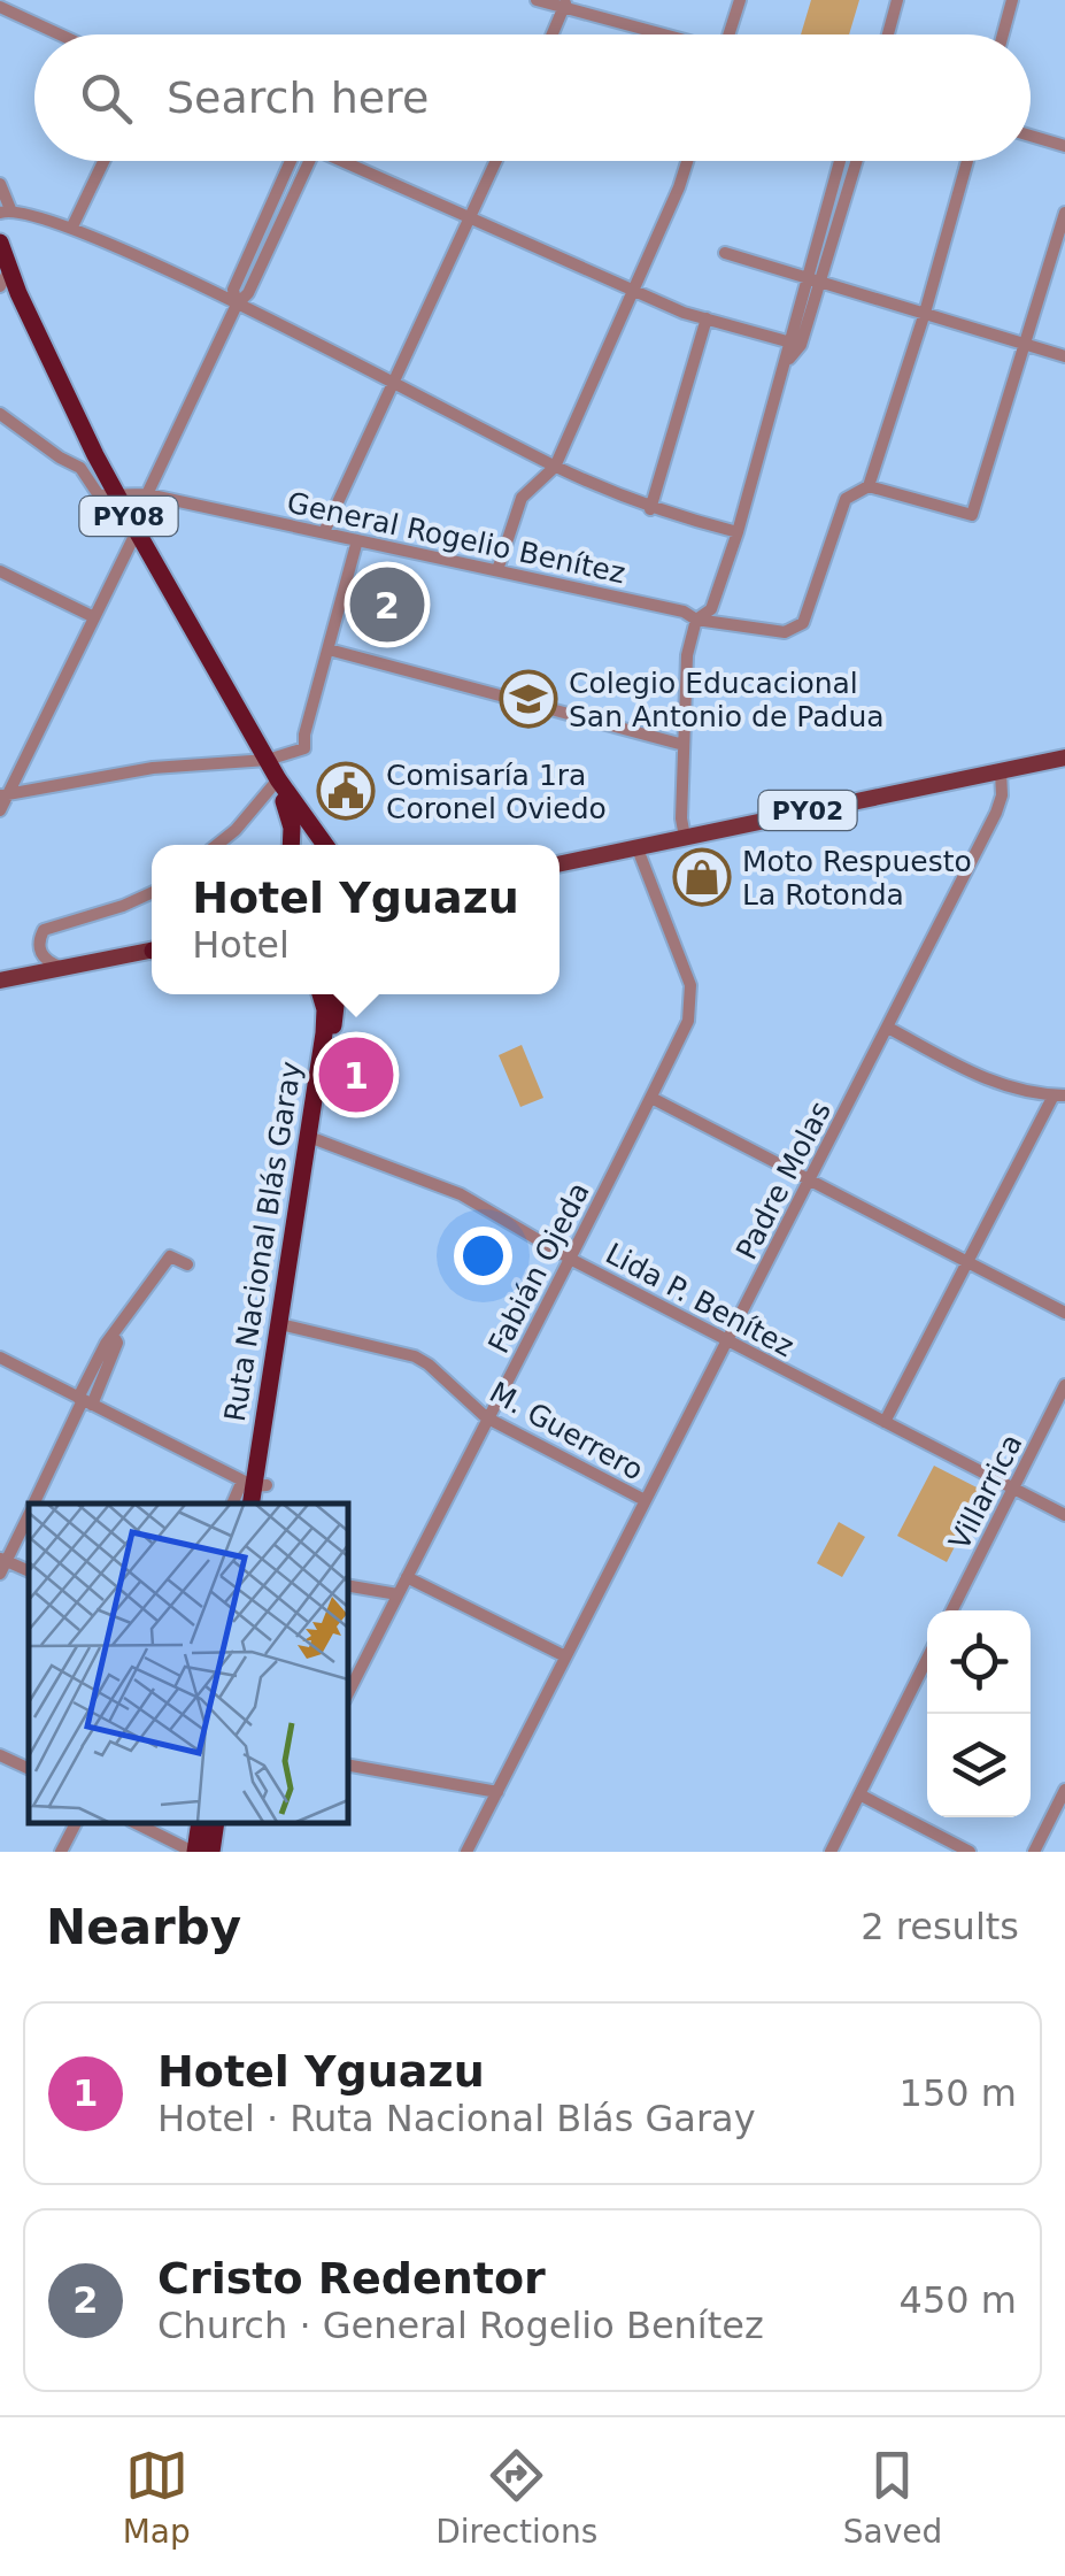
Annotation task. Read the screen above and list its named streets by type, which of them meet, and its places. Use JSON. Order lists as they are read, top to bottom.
{
  "streets": {
    "highway": ["PY08", "Ruta Nacional Blás Garay"],
    "main road": ["PY02"],
    "street": [
      "General Rogelio Benítez",
      "Padre Molas",
      "Fabián Ojeda",
      "Lida P. Benítez",
      "M. Guerrero",
      "Villarrica"
    ]
  },
  "crossings": [
    ["PY08", "General Rogelio Benítez"],
    ["PY02", "Padre Molas"],
    ["PY02", "Fabián Ojeda"],
    ["Padre Molas", "Lida P. Benítez"],
    ["Padre Molas", "M. Guerrero"],
    ["Ruta Nacional Blás Garay", "Lida P. Benítez"],
    ["Ruta Nacional Blás Garay", "M. Guerrero"],
    ["Fabián Ojeda", "Lida P. Benítez"],
    ["Fabián Ojeda", "M. Guerrero"],
    ["Lida P. Benítez", "Villarrica"]
  ],
  "places": {
    "school or university": ["Colegio Educacional San Antonio de Padua"],
    "public building": ["Comisaría 1ra Coronel Oviedo"],
    "shop": ["Moto Respuesto La Rotonda"]
  },
  "page": {
    "search": "Search here",
    "pins": ["2", "1"],
    "popup": ["Hotel Yguazu", "Hotel"],
    "heading": ["Nearby", "2 results"],
    "list": [
      {
        "mark": "1",
        "name": "Hotel Yguazu",
        "note": "Hotel · Ruta Nacional Blás Garay",
        "value": "150 m"
      },
      {
        "mark": "2",
        "name": "Cristo Redentor",
        "note": "Church · General Rogelio Benítez",
        "value": "450 m"
      }
    ],
    "nav": ["Map", "Directions", "Saved"]
  }
}
